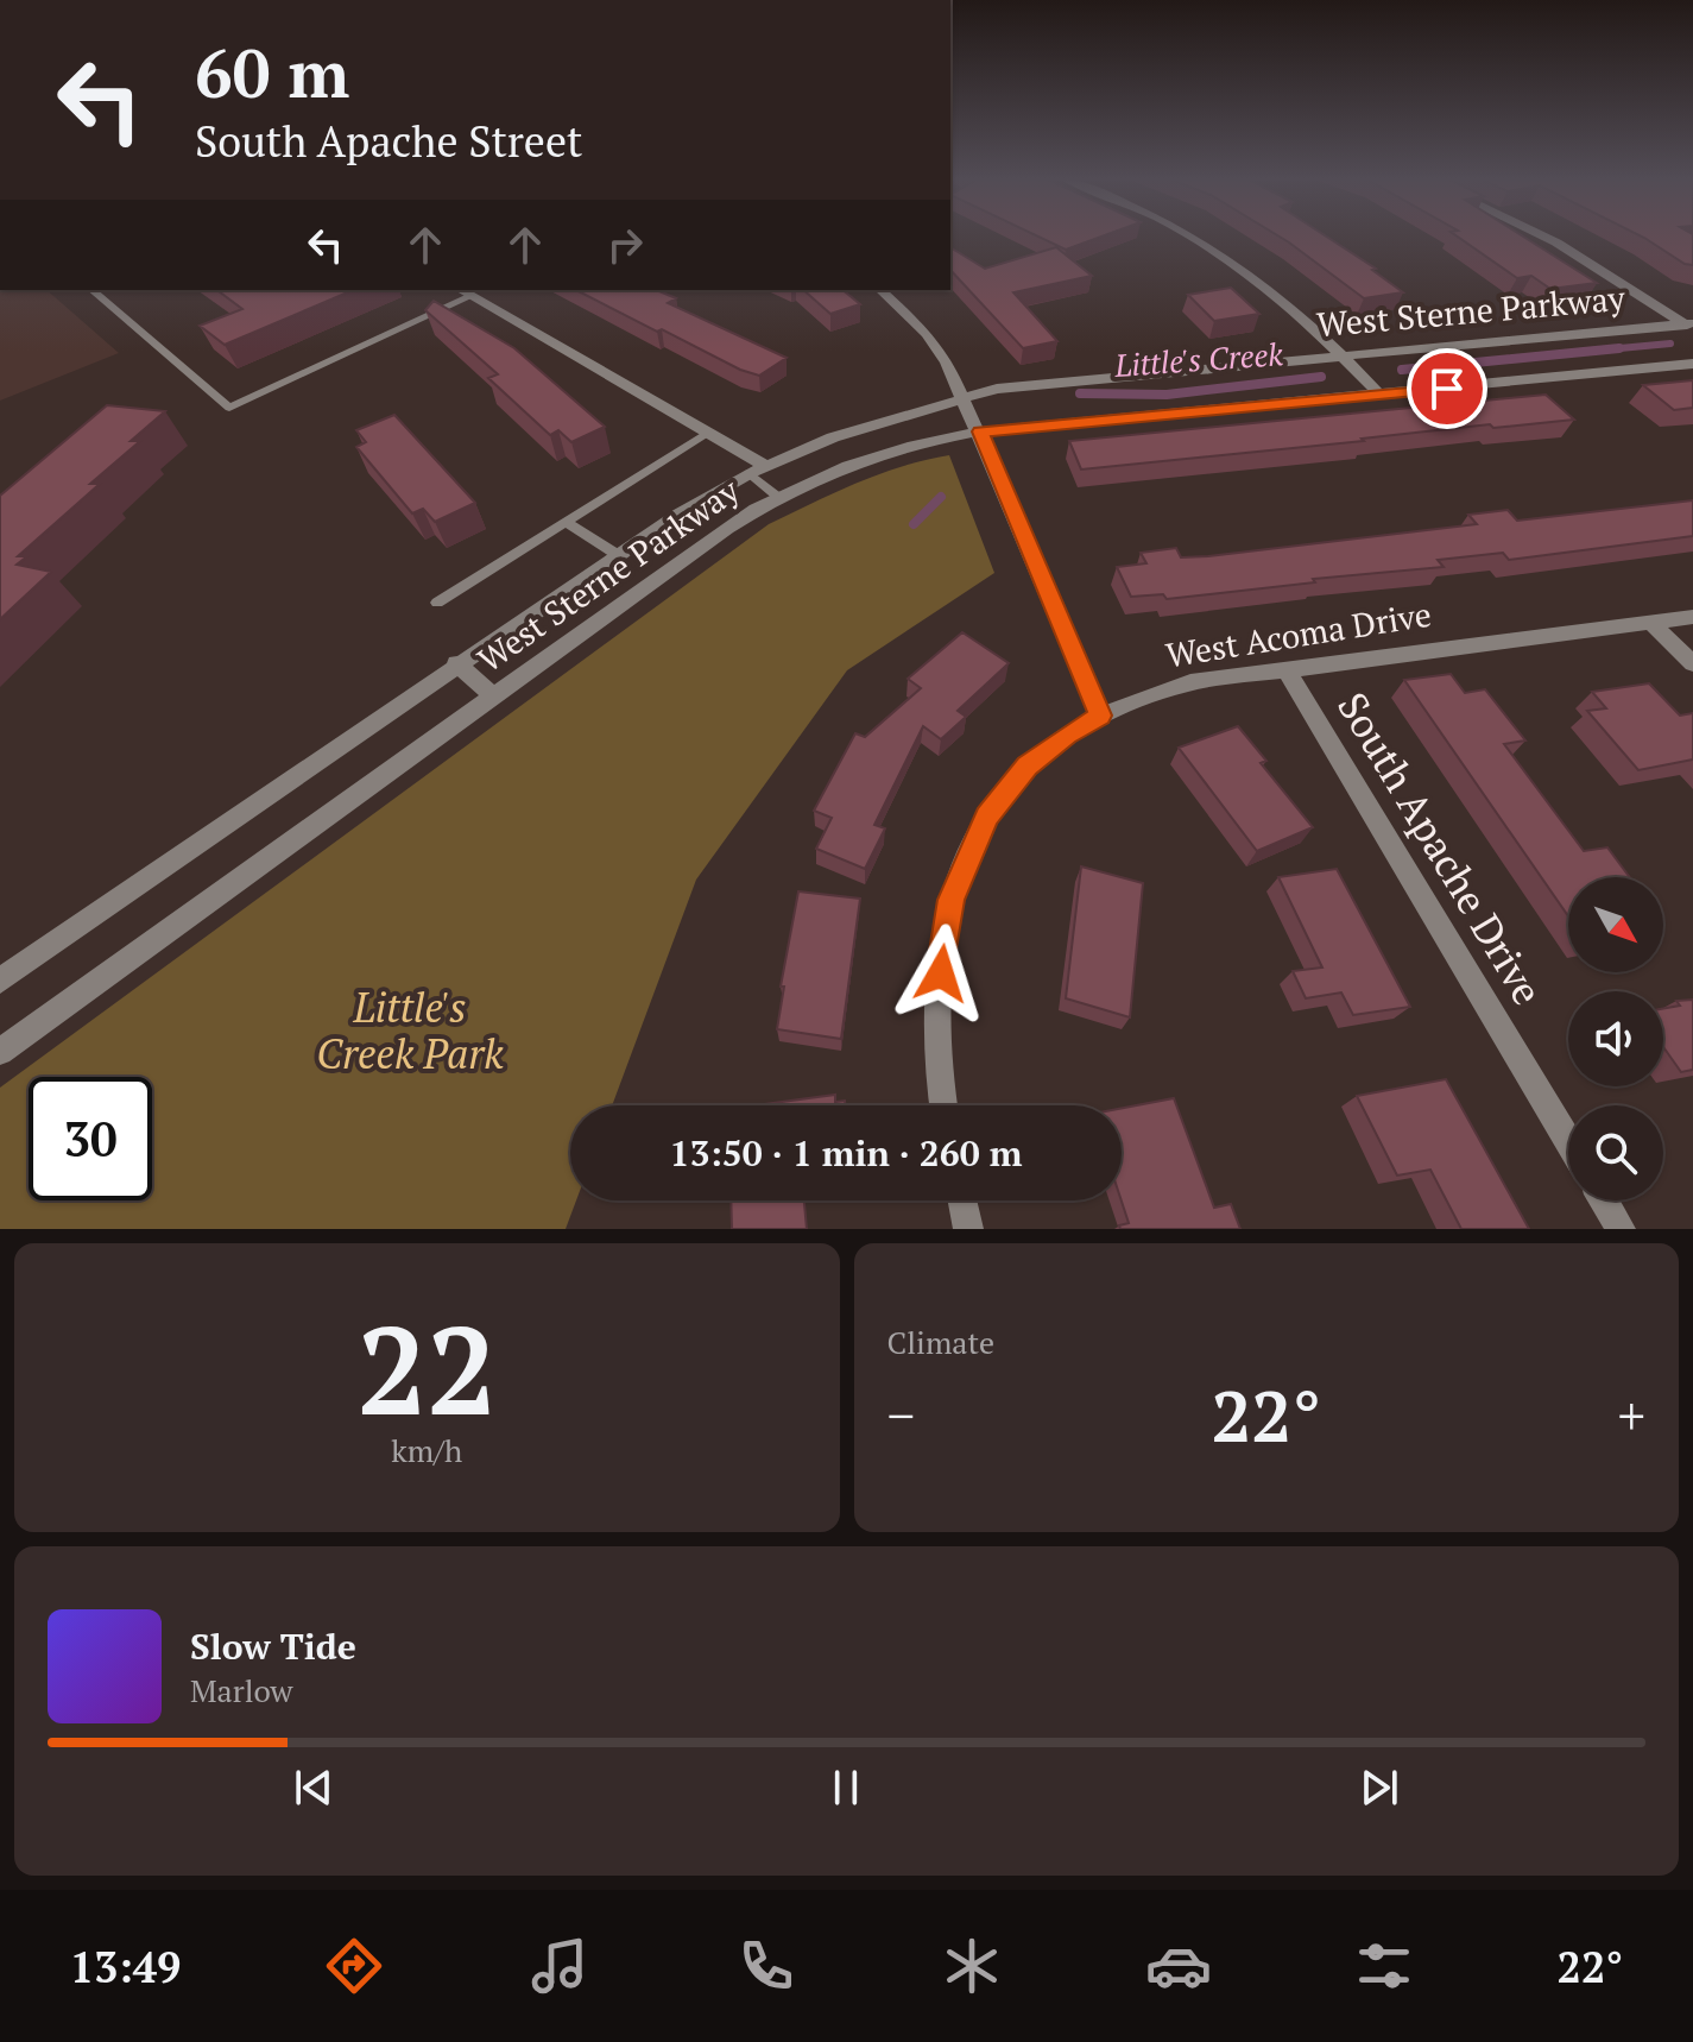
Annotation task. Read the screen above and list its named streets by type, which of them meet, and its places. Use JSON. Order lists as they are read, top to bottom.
{
  "streets": {
    "street": ["West Sterne Parkway", "West Acoma Drive", "South Apache Drive"]
  },
  "crossings": [
    ["West Acoma Drive", "South Apache Drive"]
  ],
  "water": ["Little's Creek"],
  "parks": ["Little's Creek Park"],
  "north": "bottom right",
  "page": {
    "turn": ["60 m", "South Apache Street"],
    "limit": "30",
    "trip": "13:50 · 1 min · 260 m",
    "tile": [
      ["22", "km/h"],
      "Climate"
    ],
    "heat": ["−", "22°", "+"],
    "song": ["Slow Tide", "Marlow"],
    "tabs": ["13:49", "22°"]
  }
}
